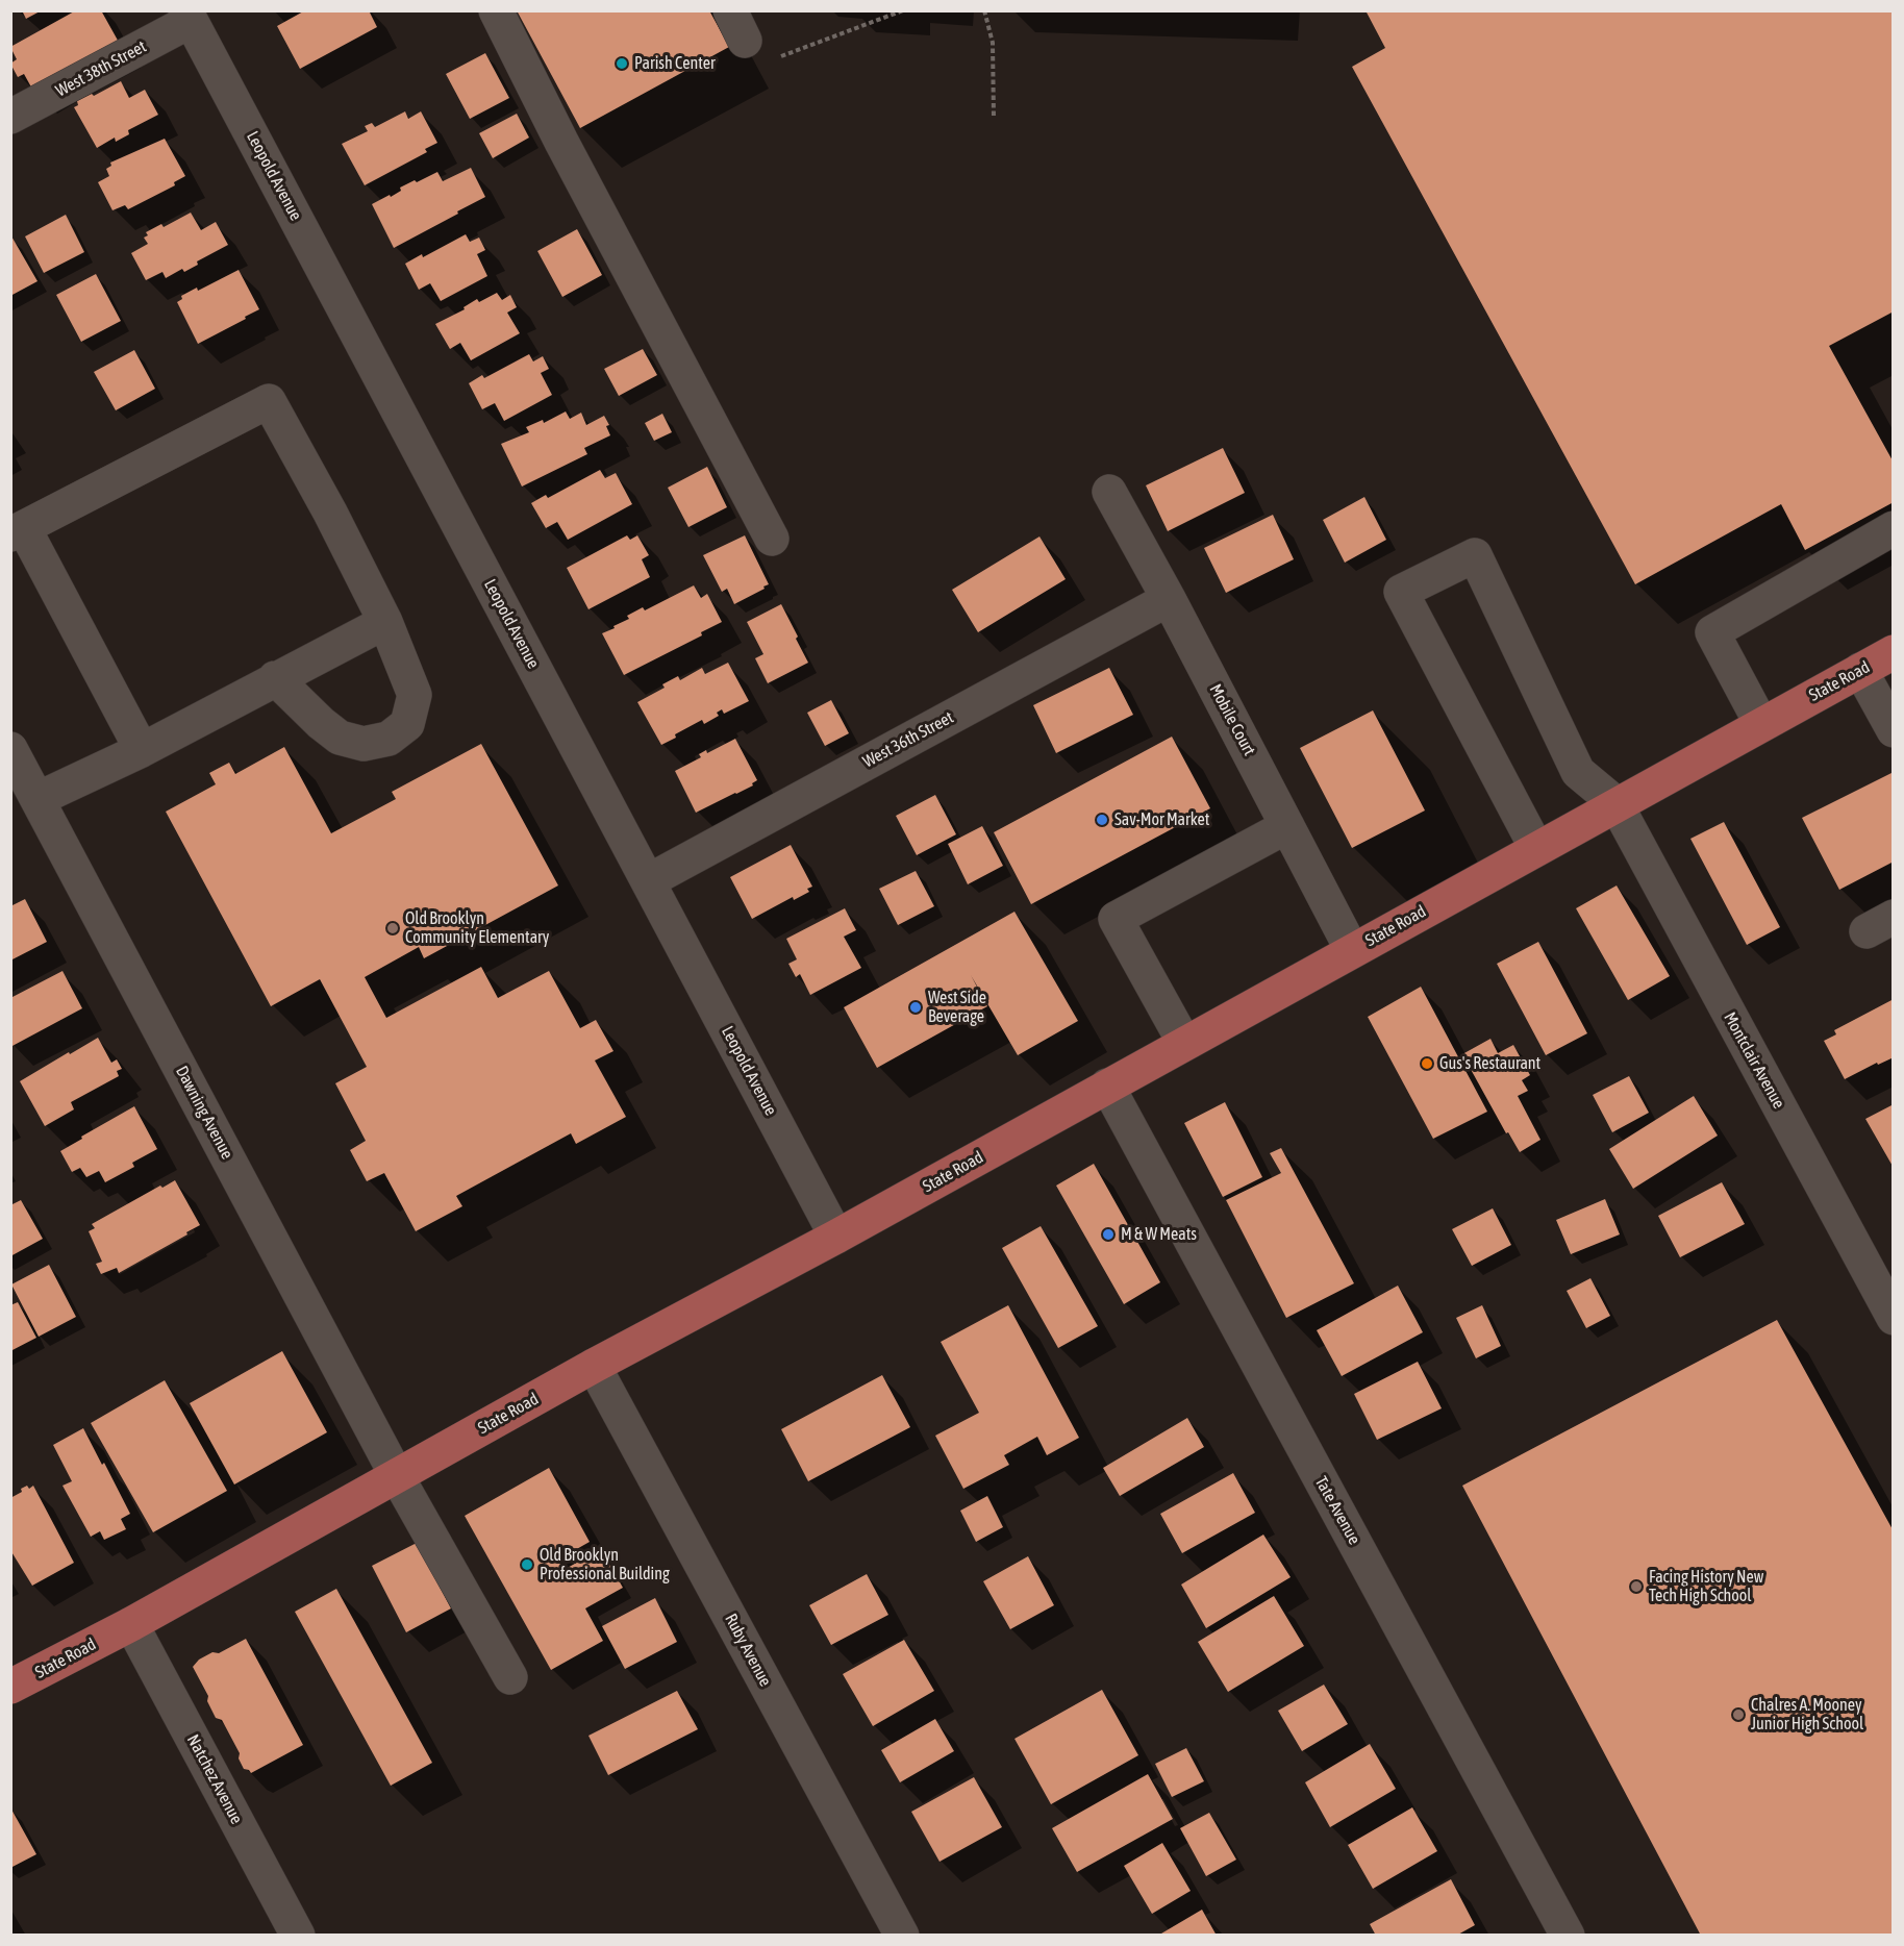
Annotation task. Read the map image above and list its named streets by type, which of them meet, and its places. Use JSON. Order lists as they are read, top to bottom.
{
  "streets": {
    "main road": ["State Road"],
    "street": [
      "West 38th Street",
      "Leopold Avenue",
      "Mobile Court",
      "West 36th Street",
      "Montclair Avenue",
      "Dawning Avenue",
      "Tate Avenue",
      "Ruby Avenue",
      "Natchez Avenue"
    ]
  },
  "crossings": [
    ["West 38th Street", "Leopold Avenue"],
    ["Leopold Avenue", "State Road"],
    ["Leopold Avenue", "West 36th Street"],
    ["State Road", "Mobile Court"],
    ["State Road", "Montclair Avenue"],
    ["State Road", "Dawning Avenue"],
    ["State Road", "Tate Avenue"],
    ["State Road", "Ruby Avenue"],
    ["State Road", "Natchez Avenue"],
    ["Mobile Court", "West 36th Street"]
  ],
  "places": [
    "Parish Center",
    "Sav-Mor Market",
    "Old Brooklyn Community Elementary",
    "West Side Beverage",
    "Gus's Restaurant",
    "M & W Meats",
    "Old Brooklyn Professional Building",
    "Facing History New Tech High School",
    "Chalres A. Mooney Junior High School"
  ]
}
